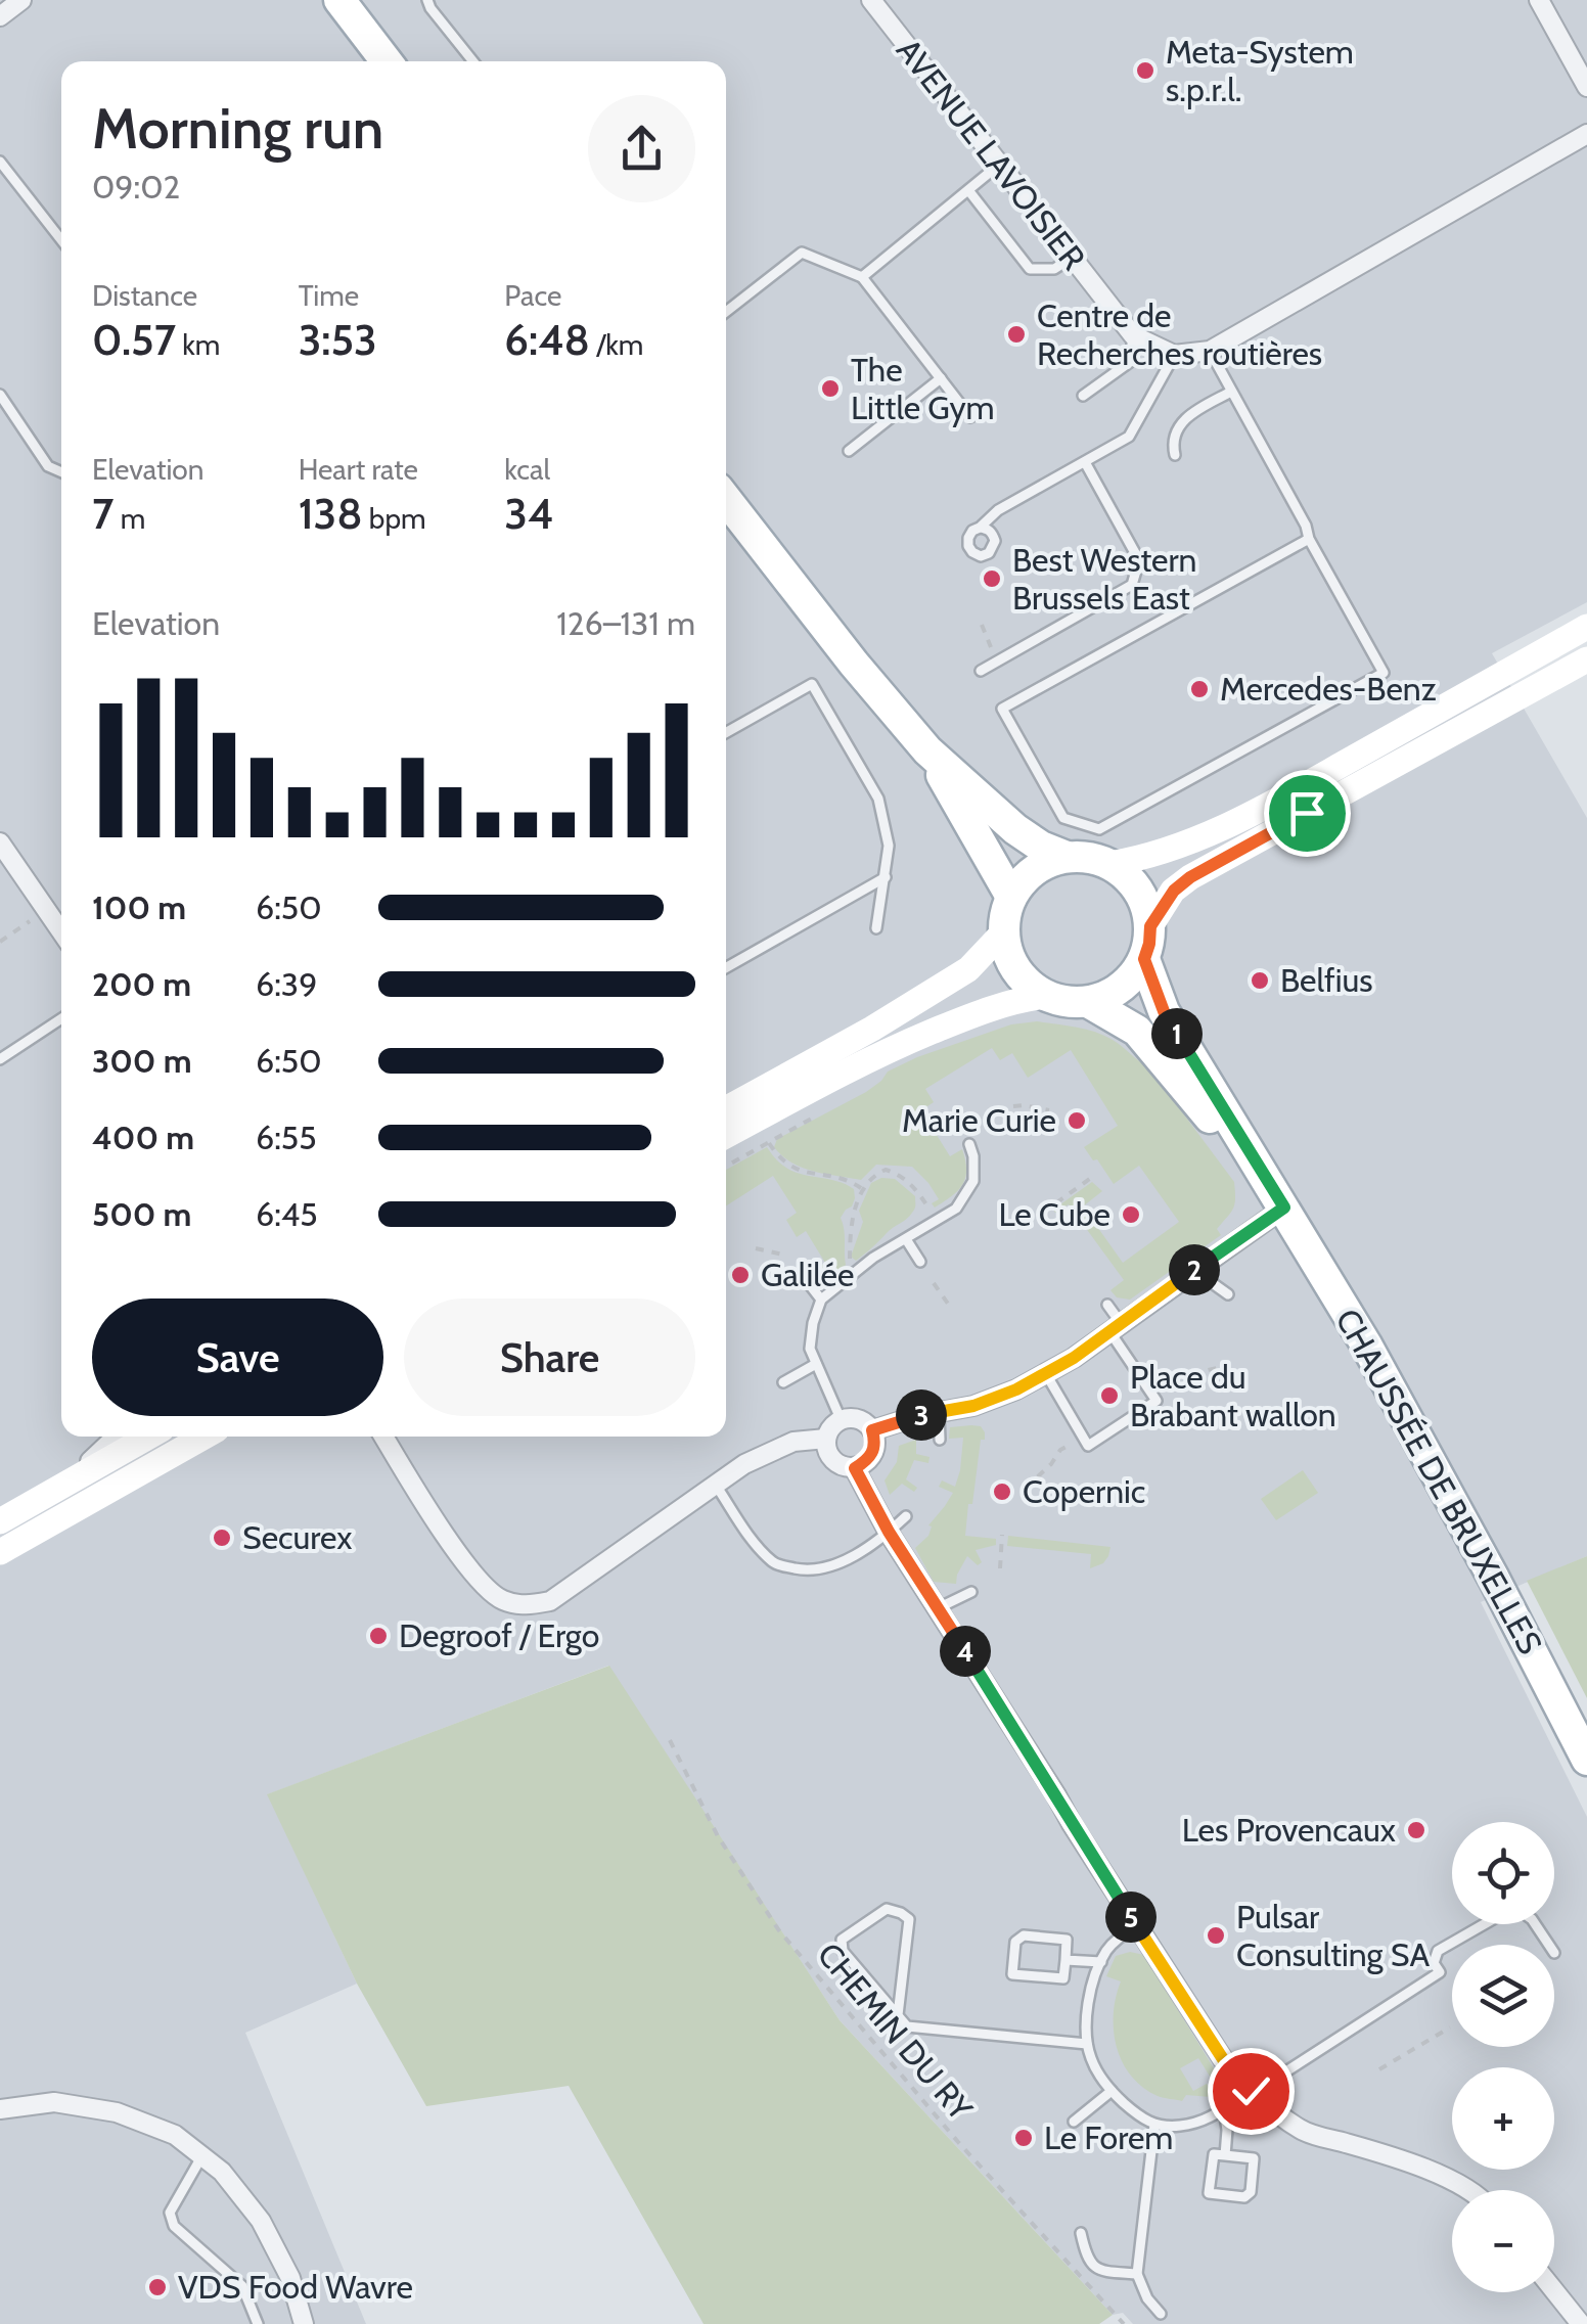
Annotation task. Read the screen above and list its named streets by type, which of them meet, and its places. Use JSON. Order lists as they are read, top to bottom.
{
  "streets": {
    "main road": ["CHAUSSÉE DE BRUXELLES"],
    "street": ["AVENUE LAVOISIER"],
    "path": ["CHEMIN DU RY"]
  },
  "places": [
    "Meta-System s.p.r.l.",
    "Centre de Recherches routières",
    "The Little Gym",
    "Best Western Brussels East",
    "Mercedes-Benz",
    "Belfius",
    "Marie Curie",
    "Le Cube",
    "Galilée",
    "Place du Brabant wallon",
    "Copernic",
    "Securex",
    "Degroof / Ergo",
    "Les Provencaux",
    "Pulsar Consulting SA",
    "Le Forem",
    "VDS Food Wavre"
  ],
  "page": {
    "heading": ["Morning run", "09:02"],
    "stats": [
      ["Distance", "0.57 km"],
      ["Time", "3:53"],
      ["Pace", "6:48 /km"],
      ["Elevation", "7 m"],
      ["Heart rate", "138 bpm"],
      ["kcal", "34"]
    ],
    "chart": ["Elevation", "126–131 m"],
    "list": [
      {
        "name": "100 m",
        "note": "6:50"
      },
      {
        "name": "200 m",
        "note": "6:39"
      },
      {
        "name": "300 m",
        "note": "6:50"
      },
      {
        "name": "400 m",
        "note": "6:55"
      },
      {
        "name": "500 m",
        "note": "6:45"
      }
    ],
    "pins": [
      "1",
      "2",
      "3",
      "4",
      "5"
    ],
    "buttons": ["Save", "Share"],
    "map_buttons": ["+", "−"]
  }
}
